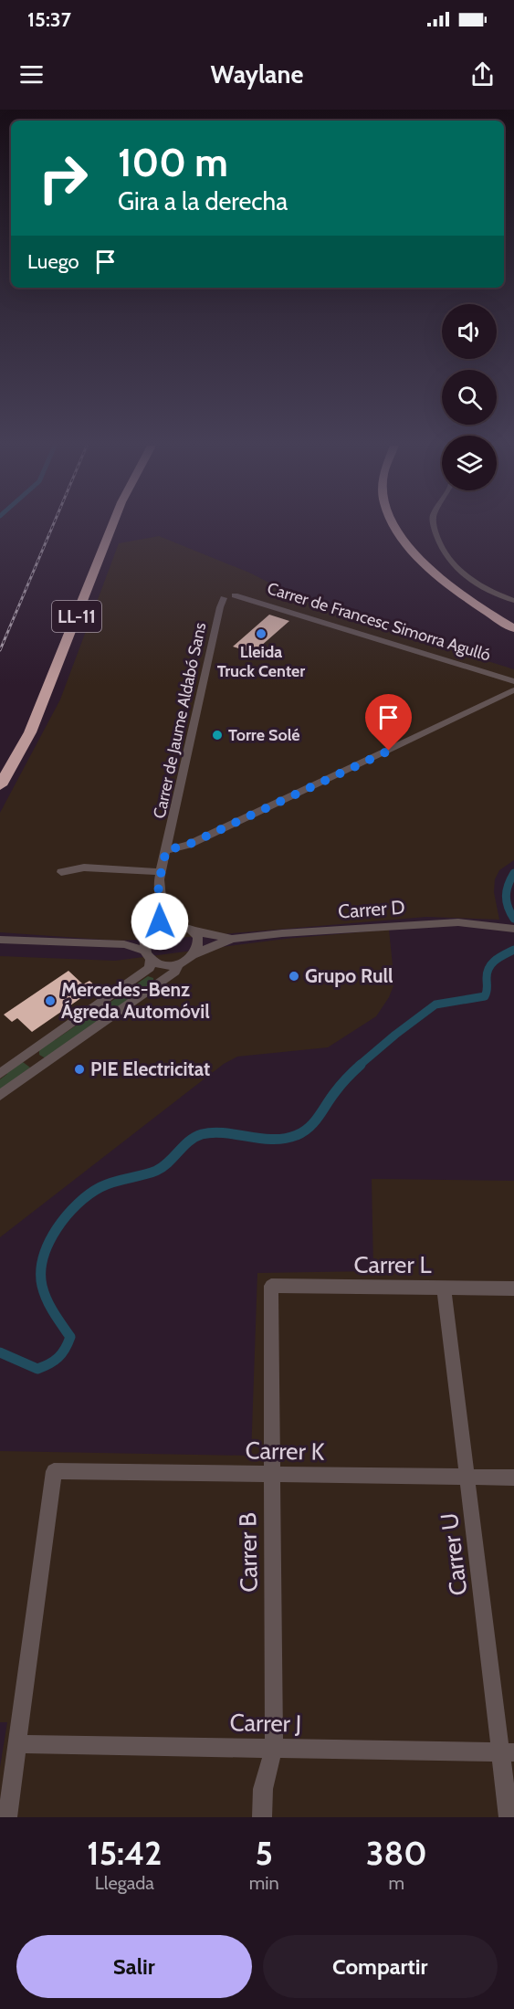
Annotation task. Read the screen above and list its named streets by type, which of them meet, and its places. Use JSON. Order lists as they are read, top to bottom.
{
  "streets": {
    "highway": ["LL-11"],
    "street": [
      "Carrer de Francesc Simorra Agulló",
      "Carrer de Jaume Aldabó Sans",
      "Carrer D",
      "Carrer L",
      "Carrer K",
      "Carrer B",
      "Carrer U",
      "Carrer J"
    ]
  },
  "crossings": [
    ["Carrer de Francesc Simorra Agulló", "Carrer de Jaume Aldabó Sans"],
    ["Carrer de Jaume Aldabó Sans", "Carrer D"],
    ["Carrer L", "Carrer B"],
    ["Carrer L", "Carrer U"],
    ["Carrer K", "Carrer B"],
    ["Carrer K", "Carrer U"],
    ["Carrer K", "Carrer J"],
    ["Carrer B", "Carrer J"],
    ["Carrer U", "Carrer J"]
  ],
  "places": [
    "Lleida Truck Center",
    "Torre Solé",
    "Grupo Rull",
    "Mercedes-Benz Ágreda Automóvil",
    "PIE Electricitat"
  ],
  "page": {
    "status": "15:37",
    "header": "Waylane",
    "turn": ["100 m", "Gira a la derecha"],
    "then": "Luego",
    "eta": [
      "15:42",
      "Llegada",
      "5",
      "min",
      "380",
      "m"
    ],
    "buttons": ["Salir", "Compartir"]
  }
}
